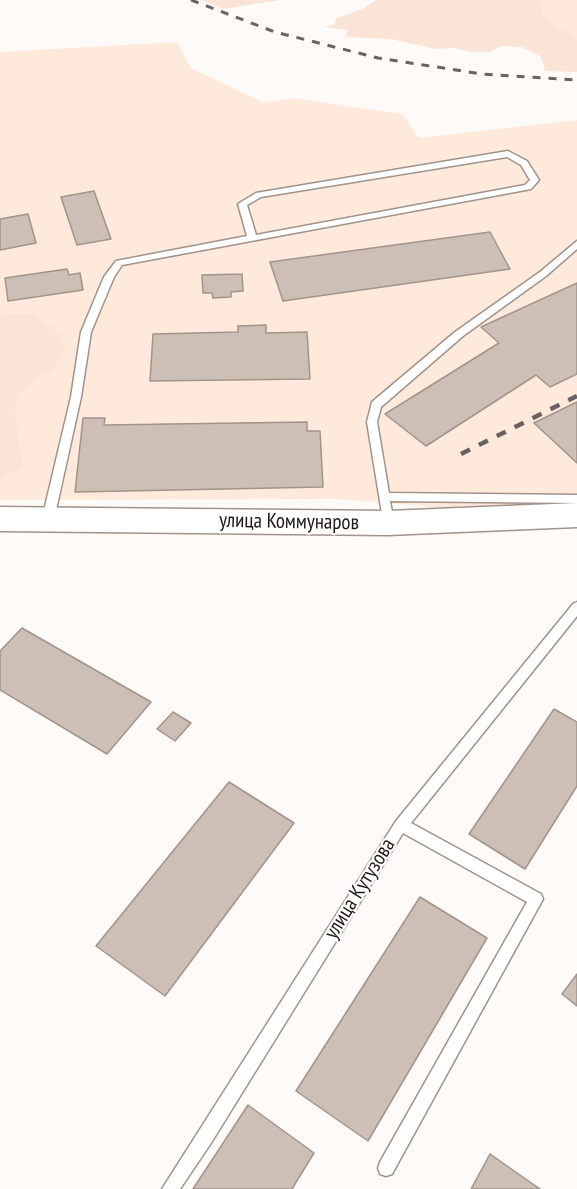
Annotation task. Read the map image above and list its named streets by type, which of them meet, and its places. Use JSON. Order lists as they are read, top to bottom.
{
  "streets": {
    "main road": ["улица Коммунаров"],
    "lane": ["улица Кутузова"]
  }
}
